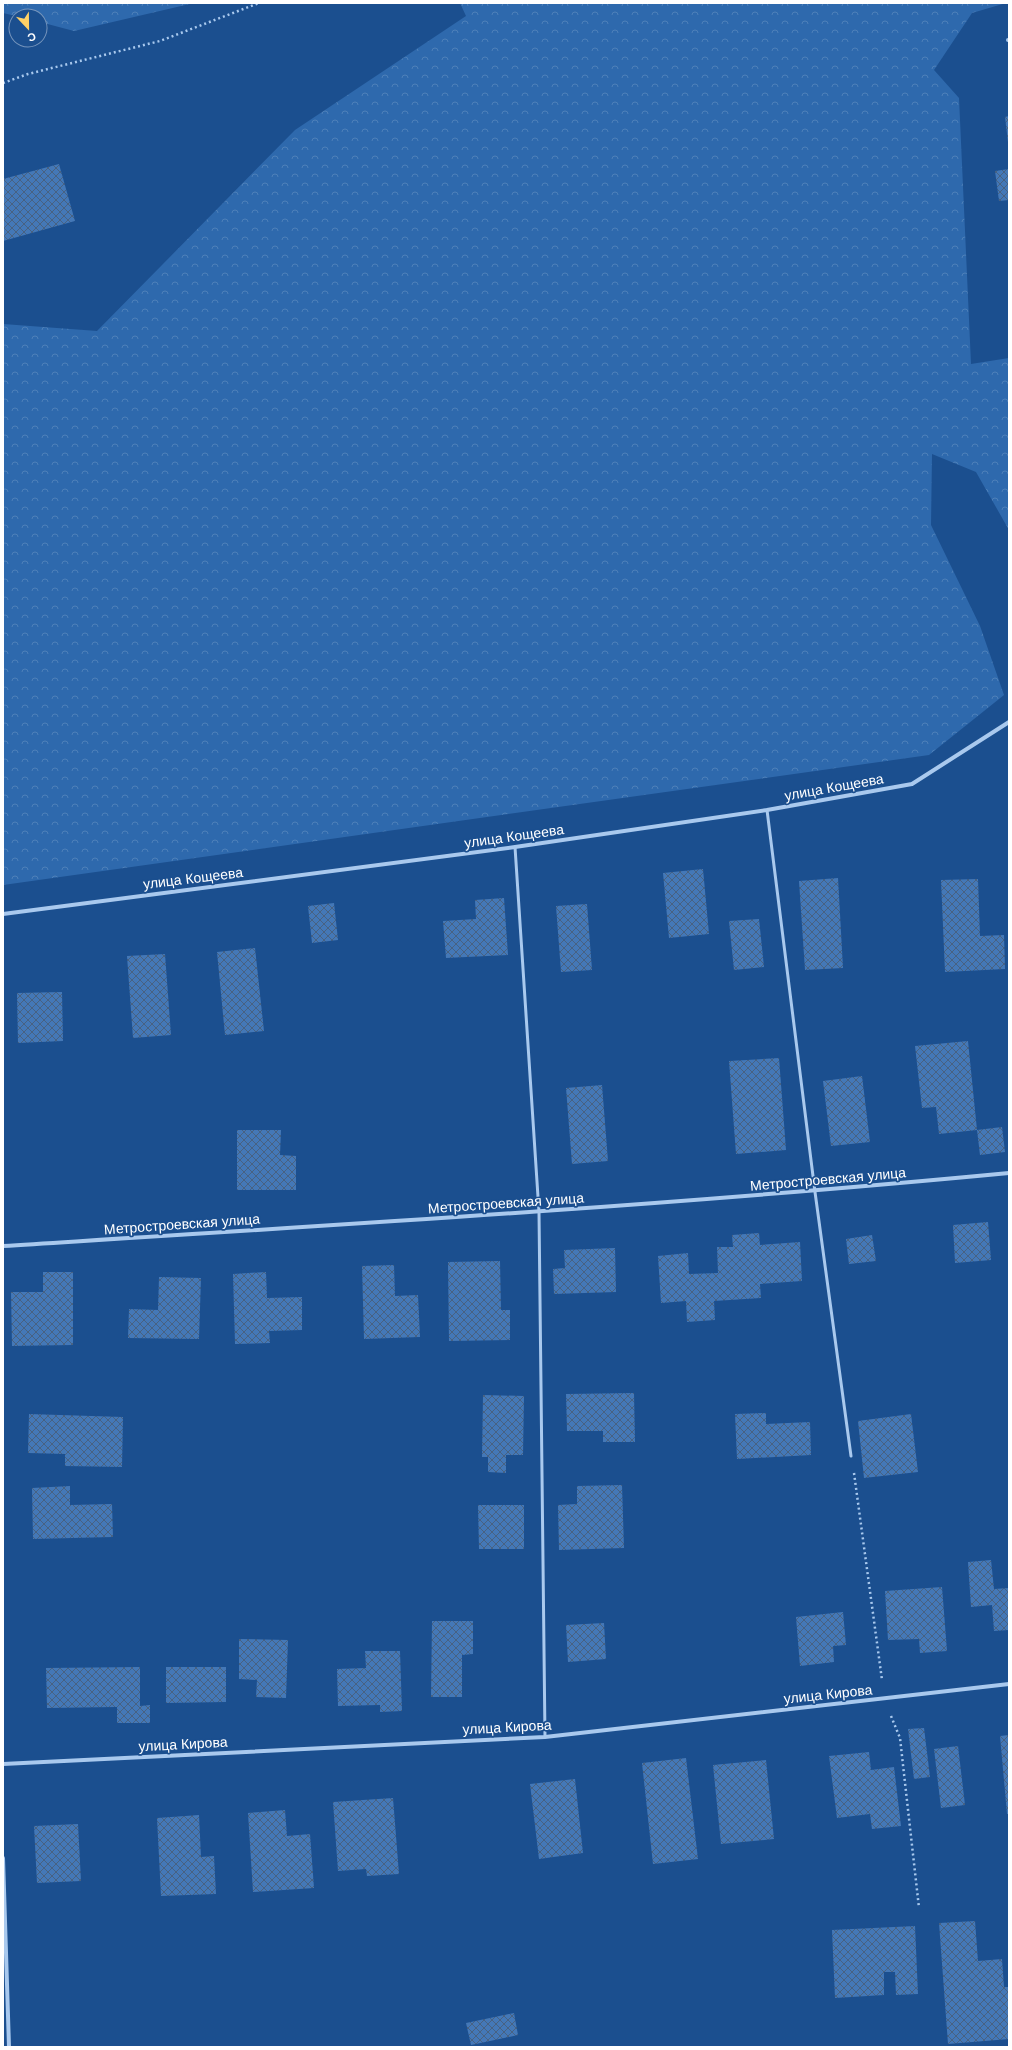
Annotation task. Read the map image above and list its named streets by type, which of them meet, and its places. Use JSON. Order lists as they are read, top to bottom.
{
  "streets": {
    "street": ["улица Кощеева", "Метростроевская улица", "улица Кирова"]
  },
  "north": "bottom"
}
